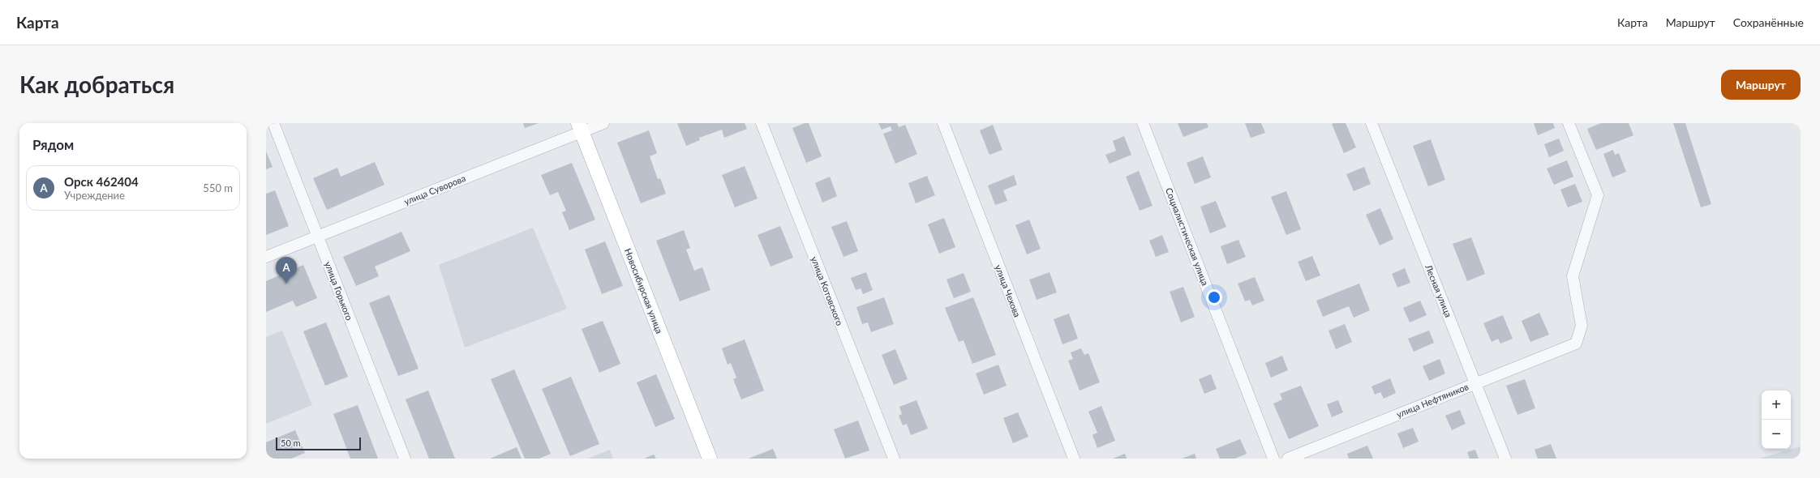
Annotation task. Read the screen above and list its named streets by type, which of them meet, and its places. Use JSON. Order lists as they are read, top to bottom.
{
  "streets": {
    "main road": ["Новосибирская улица"],
    "street": [
      "улица Суворова",
      "Социалистическая улица",
      "улица Горького",
      "улица Котовского",
      "улица Чехова",
      "Лесная улица",
      "улица Нефтяников"
    ]
  },
  "crossings": [
    ["улица Суворова", "улица Горького"],
    ["улица Суворова", "Новосибирская улица"],
    ["Лесная улица", "улица Нефтяников"]
  ],
  "scale_bar": "50 m",
  "page": {
    "header": "Карта",
    "nav": ["Карта", "Маршрут", "Сохранённые"],
    "buttons": "Маршрут",
    "title": "Как добраться",
    "heading": "Рядом",
    "list": [
      {
        "mark": "A",
        "name": "Орск 462404",
        "note": "Учреждение",
        "value": "550 m"
      }
    ],
    "pins": "A",
    "map_buttons": ["+", "−"],
    "scale": "50 m"
  }
}
